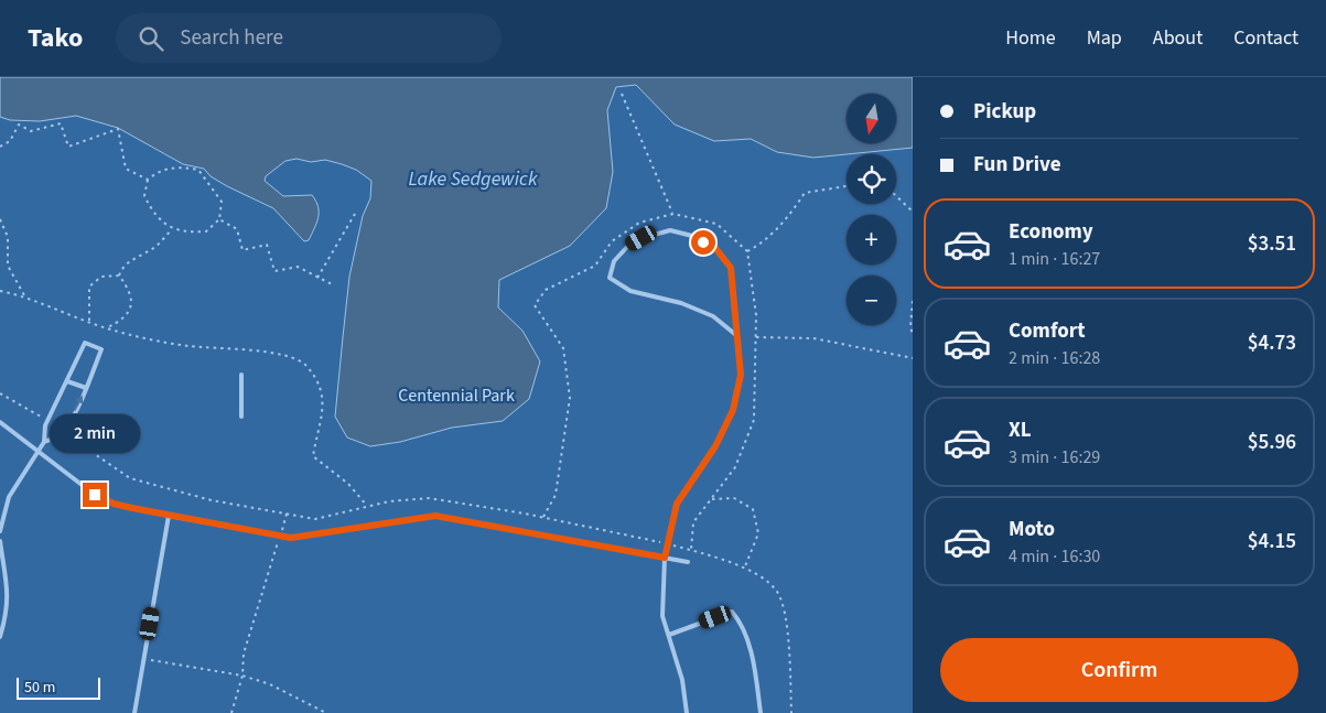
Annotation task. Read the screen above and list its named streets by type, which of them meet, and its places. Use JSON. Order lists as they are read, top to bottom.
{
  "water": ["Lake Sedgewick"],
  "parks": ["Centennial Park"],
  "scale_bar": "50 m",
  "north": "bottom",
  "page": {
    "header": "Tako",
    "search": "Search here",
    "nav": [
      "Home",
      "Map",
      "About",
      "Contact"
    ],
    "banner": ["Pickup", "Fun Drive"],
    "map_buttons": ["+", "−"],
    "list": [
      {
        "name": "Economy",
        "note": "1 min · 16:27",
        "value": "$3.51"
      },
      {
        "name": "Comfort",
        "note": "2 min · 16:28",
        "value": "$4.73"
      },
      {
        "name": "XL",
        "note": "3 min · 16:29",
        "value": "$5.96"
      },
      {
        "name": "Moto",
        "note": "4 min · 16:30",
        "value": "$4.15"
      }
    ],
    "bubble": "2 min",
    "buttons": "Confirm",
    "scale": "50 m"
  }
}
